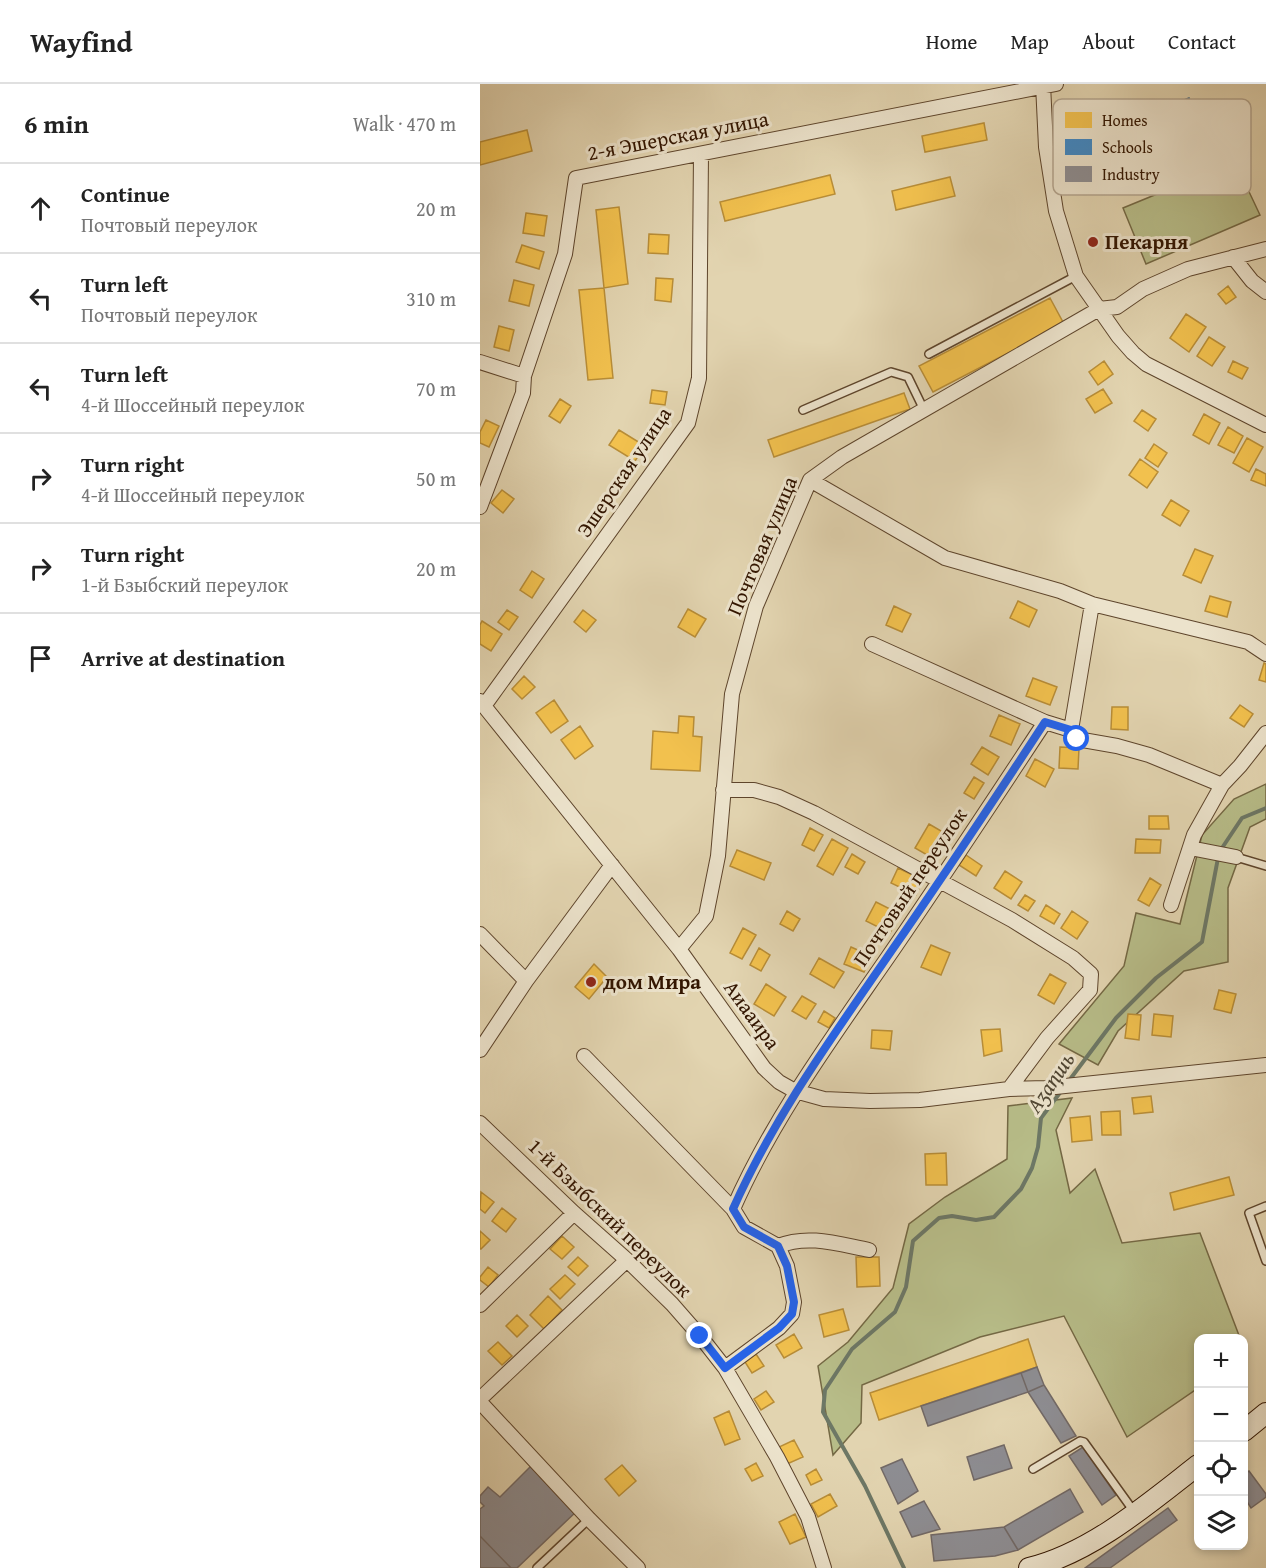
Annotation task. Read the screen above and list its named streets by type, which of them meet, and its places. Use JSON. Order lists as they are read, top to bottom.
{
  "streets": {
    "street": [
      "2-я Эшерская улица",
      "Эшерская улица",
      "Почтовая улица",
      "Почтовый переулок",
      "Аиааира",
      "1-й Бзыбский переулок"
    ]
  },
  "crossings": [
    ["2-я Эшерская улица", "Эшерская улица"],
    ["Эшерская улица", "Аиааира"],
    ["Почтовая улица", "Аиааира"],
    ["Почтовый переулок", "Аиааира"]
  ],
  "water": ["Аӡаԥшь"],
  "places": ["Пекарня", "дом Мира"],
  "legend": ["Homes", "Schools", "Industry"],
  "page": {
    "header": "Wayfind",
    "nav": [
      "Home",
      "Map",
      "About",
      "Contact"
    ],
    "heading": ["6 min", "Walk · 470 m"],
    "list": [
      ["Continue", "Почтовый переулок", "20 m"],
      ["Turn left", "Почтовый переулок", "310 m"],
      ["Turn left", "4-й Шоссейный переулок", "70 m"],
      ["Turn right", "4-й Шоссейный переулок", "50 m"],
      ["Turn right", "1-й Бзыбский переулок", "20 m"],
      "Arrive at destination"
    ],
    "map_buttons": ["+", "−"]
  }
}
